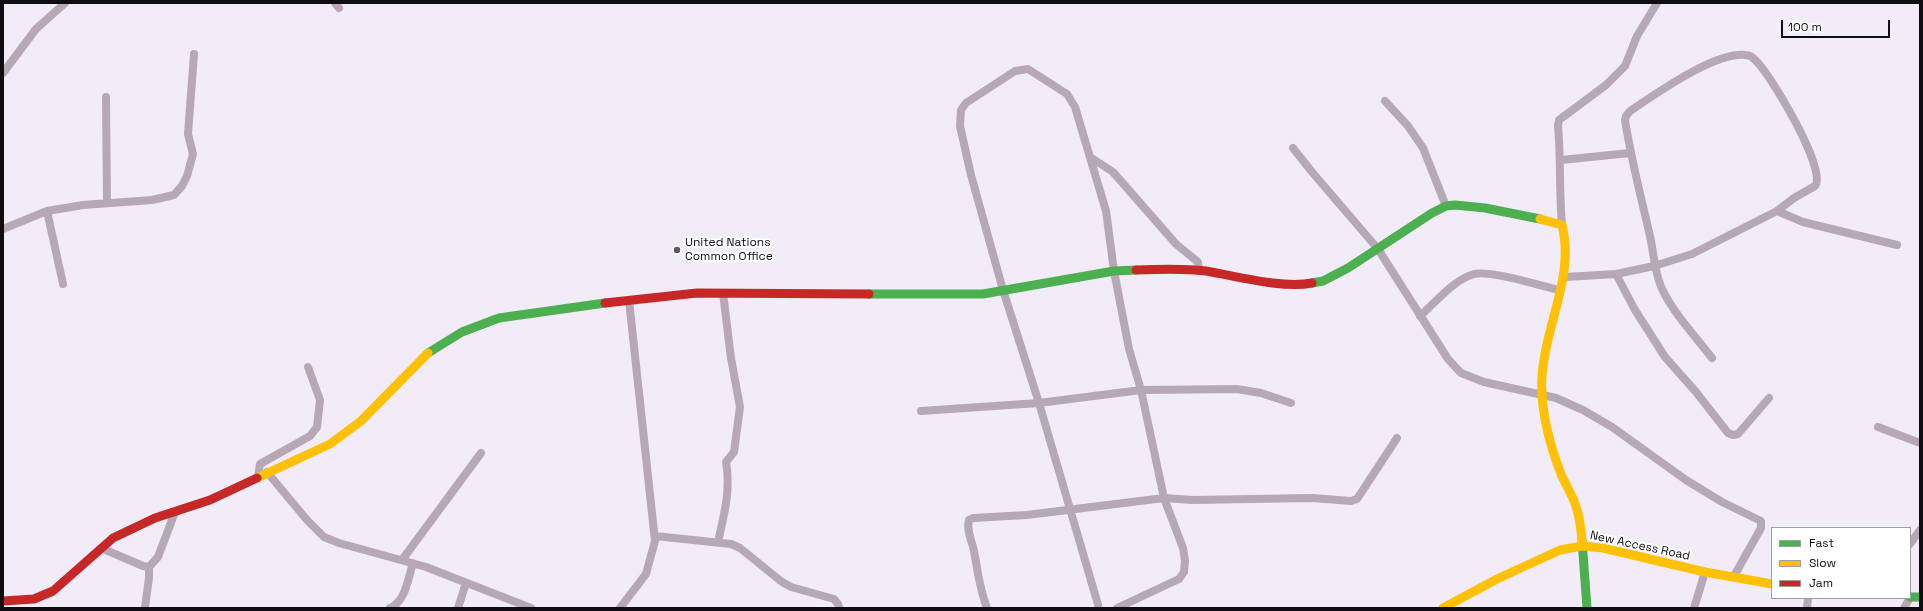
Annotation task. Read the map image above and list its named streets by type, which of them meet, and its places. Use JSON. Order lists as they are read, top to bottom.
{
  "streets": {
    "street": ["New Access Road"]
  },
  "places": ["United Nations Common Office"],
  "legend": ["Fast", "Slow", "Jam"],
  "scale_bar": "100 m"
}
